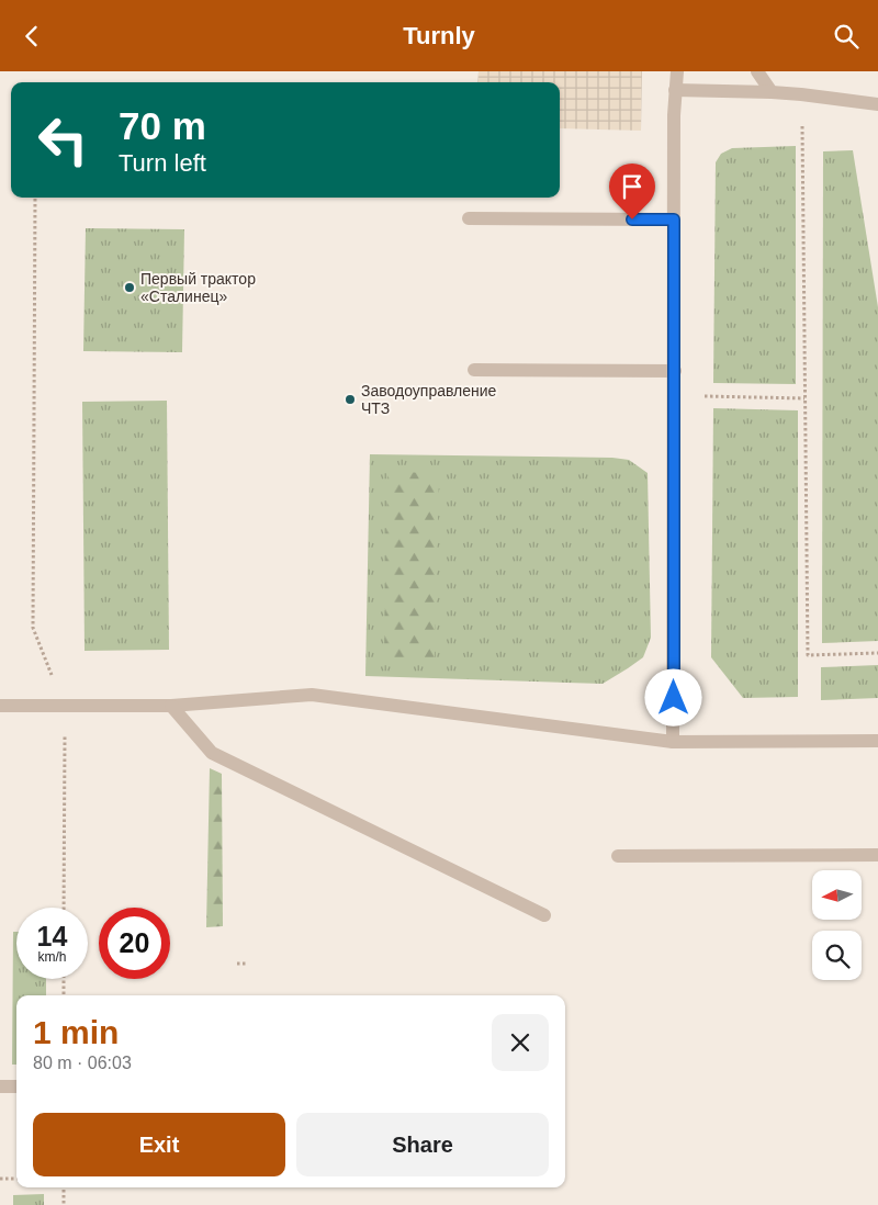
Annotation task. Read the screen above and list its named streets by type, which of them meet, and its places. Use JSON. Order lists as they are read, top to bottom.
{
  "places": ["Первый трактор «Сталинец»", "Заводоуправление ЧТЗ"],
  "north": "left",
  "page": {
    "header": "Turnly",
    "turn": ["70 m", "Turn left"],
    "speed": "14 km/h",
    "limit": "20",
    "heading": ["1 min", "80 m · 06:03"],
    "buttons": ["Exit", "Share"]
  }
}
